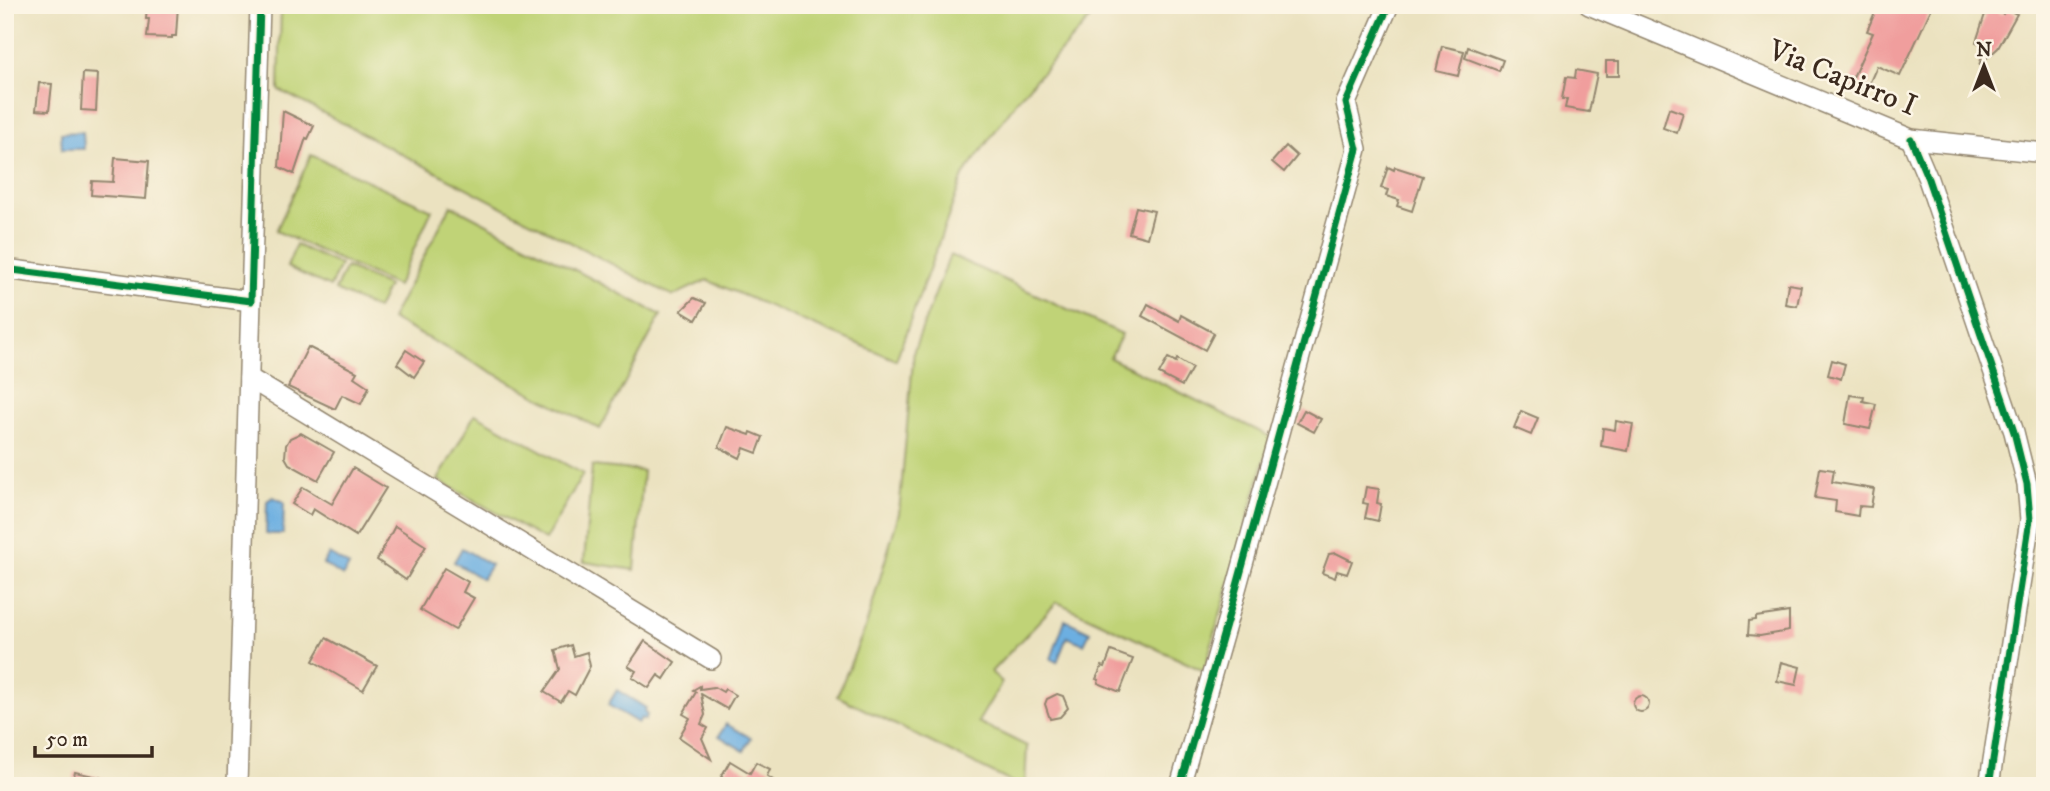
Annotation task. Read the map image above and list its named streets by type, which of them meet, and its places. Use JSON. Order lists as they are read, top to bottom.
{
  "streets": {
    "street": ["Via Capirro I"]
  },
  "scale_bar": "50 m",
  "north": "top"
}
